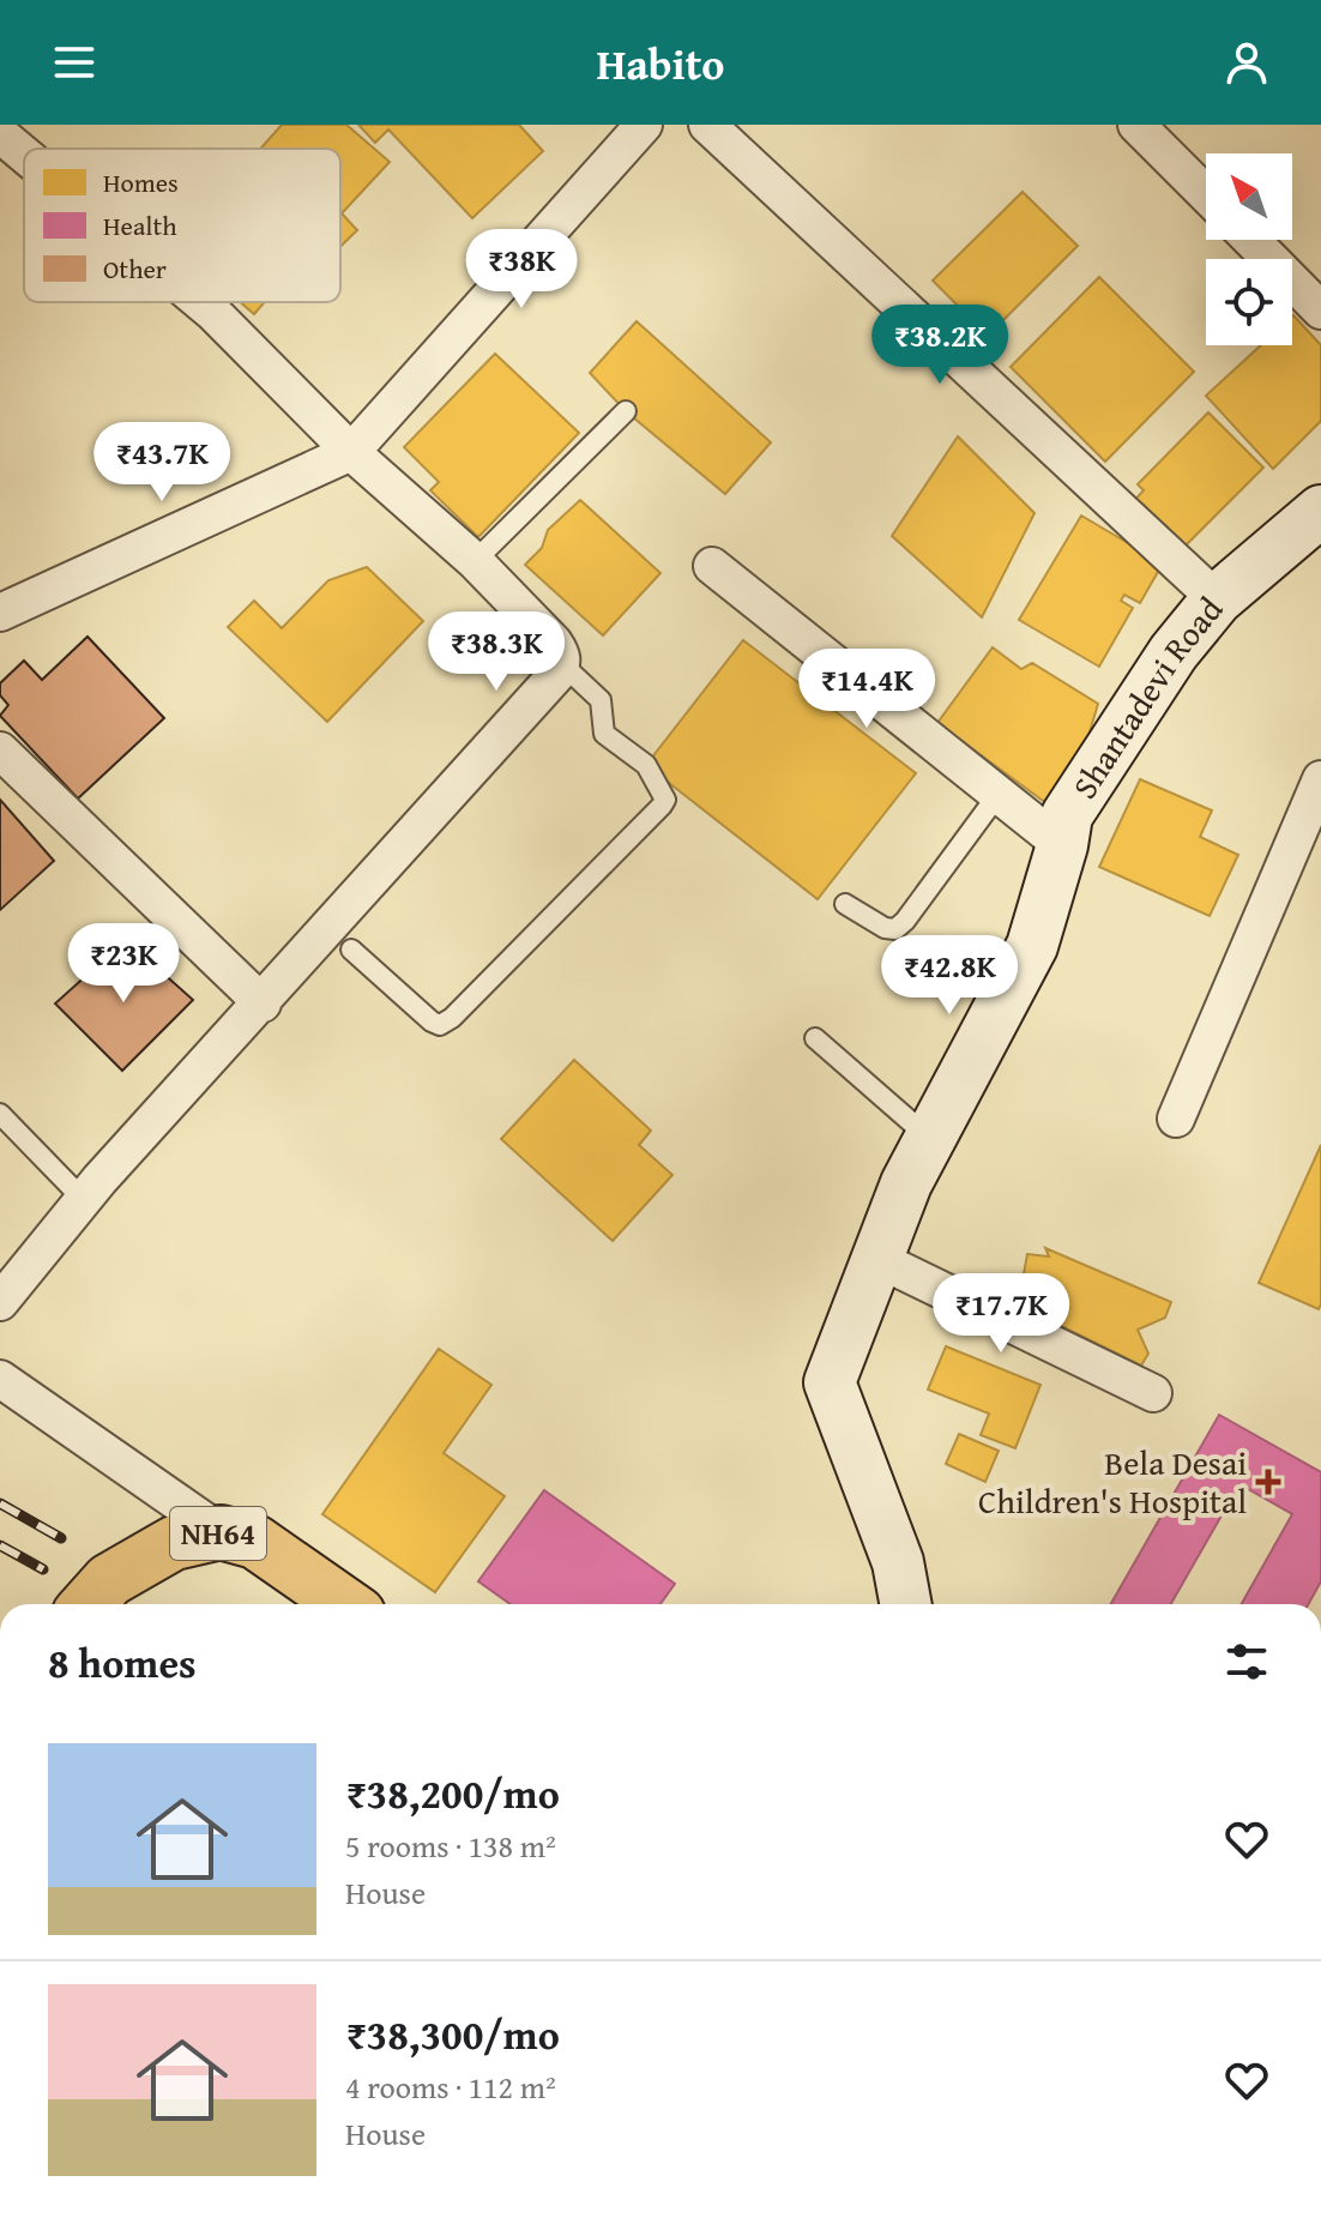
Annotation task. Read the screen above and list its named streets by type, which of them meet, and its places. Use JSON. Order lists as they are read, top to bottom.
{
  "streets": {
    "highway": ["NH64"],
    "street": ["Shantadevi Road"]
  },
  "places": {
    "health": ["Bela Desai Children's Hospital"]
  },
  "legend": ["Homes", "Health", "Other"],
  "north": "top left",
  "page": {
    "header": "Habito",
    "price": [
      "₹38K",
      "₹38.2K",
      "₹43.7K",
      "₹38.3K",
      "₹14.4K",
      "₹23K",
      "₹42.8K",
      "₹17.7K"
    ],
    "heading": "8 homes",
    "list": [
      {
        "name": "₹38,200/mo",
        "note": "5 rooms · 138 m² · House"
      },
      {
        "name": "₹38,300/mo",
        "note": "4 rooms · 112 m² · House"
      }
    ]
  }
}
